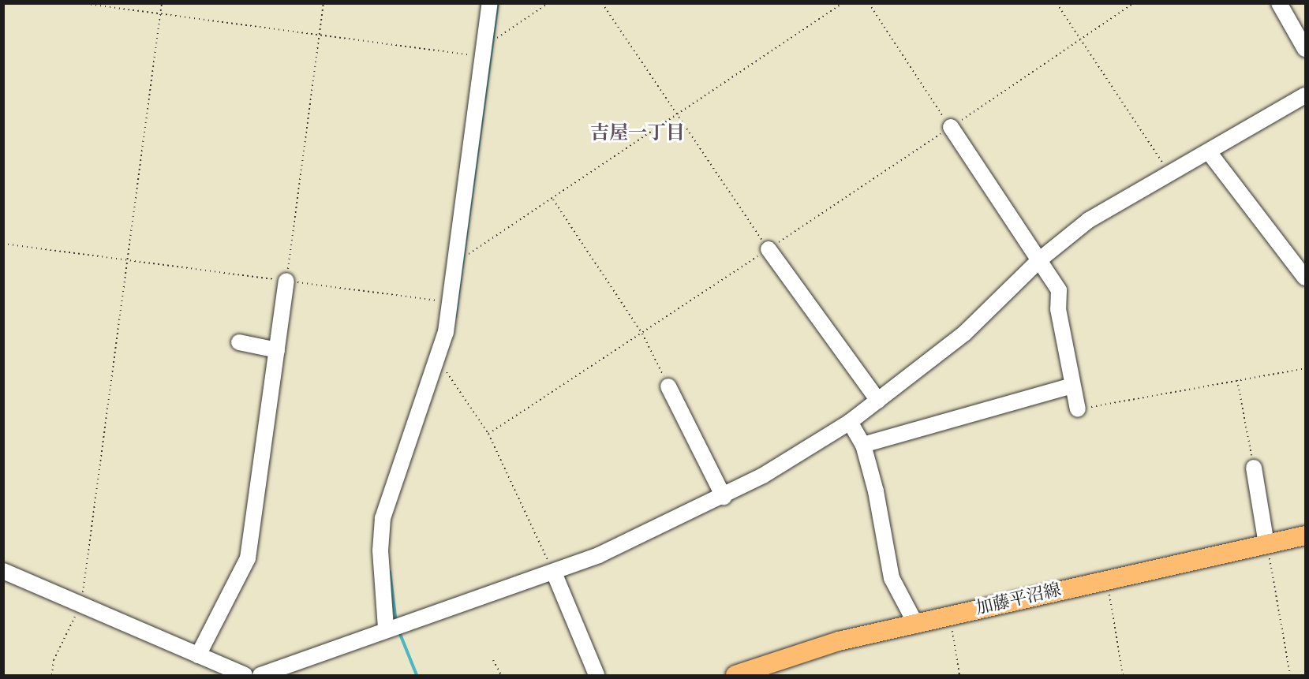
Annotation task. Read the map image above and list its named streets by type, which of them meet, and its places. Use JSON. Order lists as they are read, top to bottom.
{
  "streets": {
    "main road": ["加藤平沼線"]
  },
  "districts": ["吉屋一丁目"]
}
